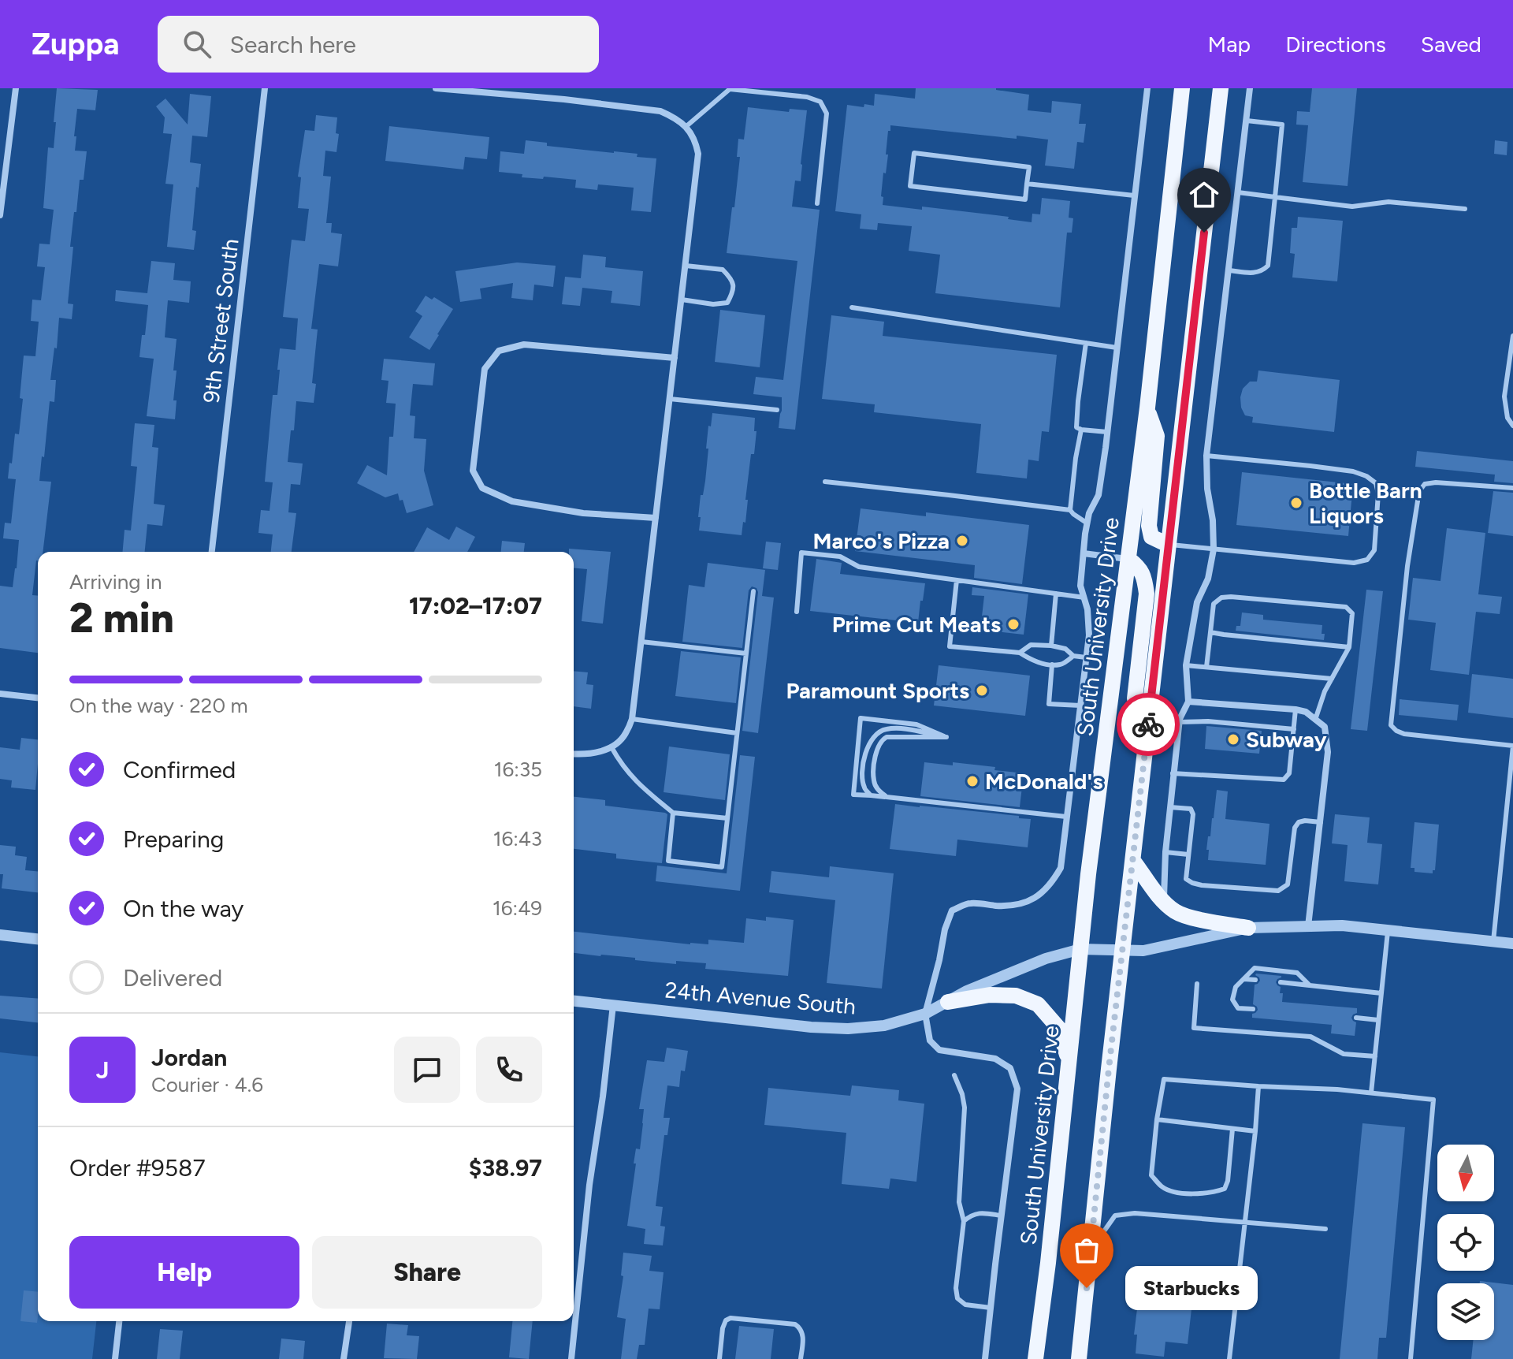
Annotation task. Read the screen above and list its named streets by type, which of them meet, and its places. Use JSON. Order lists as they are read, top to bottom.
{
  "streets": {
    "main road": ["South University Drive"],
    "street": ["9th Street South", "24th Avenue South"]
  },
  "crossings": [
    ["South University Drive", "24th Avenue South"]
  ],
  "places": [
    "Bottle Barn Liquors",
    "Marco's Pizza",
    "Prime Cut Meats",
    "Paramount Sports",
    "Subway",
    "McDonald's",
    "Starbucks"
  ],
  "north": "bottom",
  "page": {
    "header": "Zuppa",
    "search": "Search here",
    "nav": ["Map", "Directions", "Saved"],
    "heading": ["2 min", "Arriving in", "17:02–17:07"],
    "panel": [
      "Jordan",
      "Courier · 4.6",
      "Order #9587",
      "$38.97"
    ],
    "bar": "On the way · 220 m",
    "list": [
      ["Confirmed", "16:35"],
      ["Preparing", "16:43"],
      ["On the way", "16:49"],
      "Delivered"
    ],
    "round": "J",
    "buttons": ["Help", "Share"],
    "bubble": "Starbucks"
  }
}
